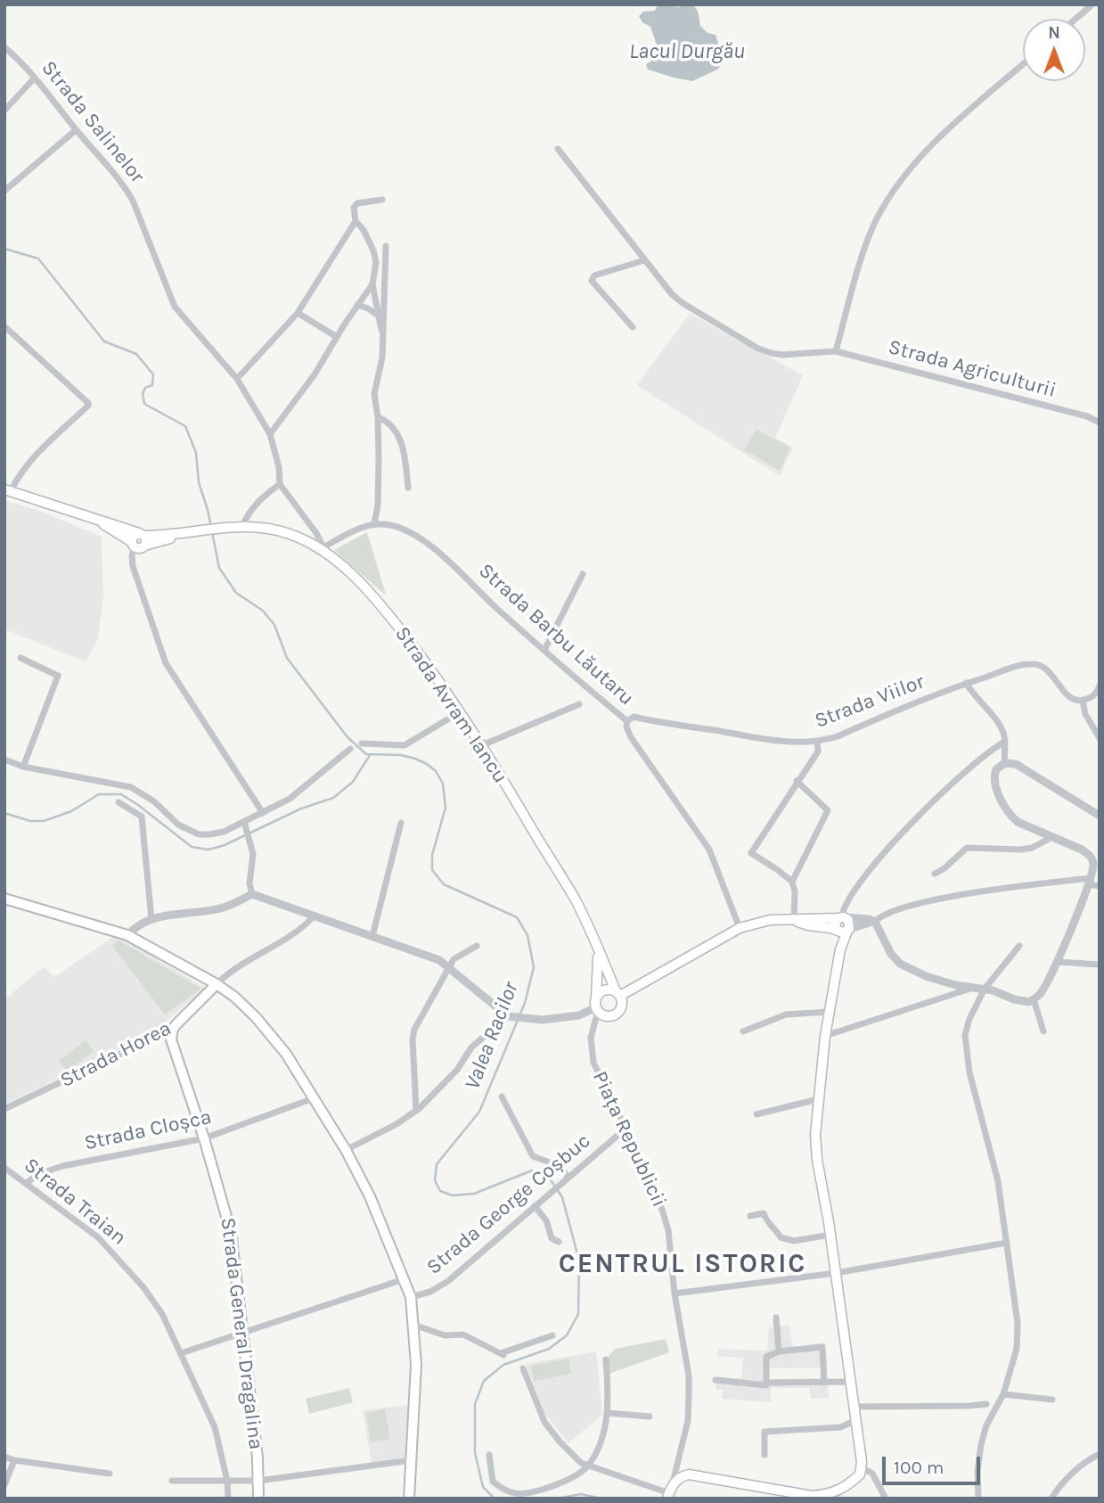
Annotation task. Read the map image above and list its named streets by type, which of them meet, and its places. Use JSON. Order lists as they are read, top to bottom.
{
  "streets": {
    "main road": ["Strada Avram Iancu", "Strada Horea", "Strada General Dragalina"],
    "street": [
      "Strada Salinelor",
      "Strada Agriculturii",
      "Strada Barbu Lăutaru",
      "Strada Viilor",
      "Strada Cloșca",
      "Piața Republicii",
      "Strada Traian",
      "Strada George Coșbuc"
    ]
  },
  "crossings": [
    ["Strada Salinelor", "Strada Avram Iancu"],
    ["Strada Barbu Lăutaru", "Strada Viilor"],
    ["Strada Avram Iancu", "Piața Republicii"],
    ["Strada Horea", "Strada General Dragalina"],
    ["Strada Cloșca", "Strada Traian"],
    ["Strada Cloșca", "Strada General Dragalina"],
    ["Piața Republicii", "Strada George Coșbuc"]
  ],
  "districts": ["CENTRUL ISTORIC"],
  "water": ["Lacul Durgău", "Valea Racilor"],
  "scale_bar": "100 m",
  "north": "top"
}
